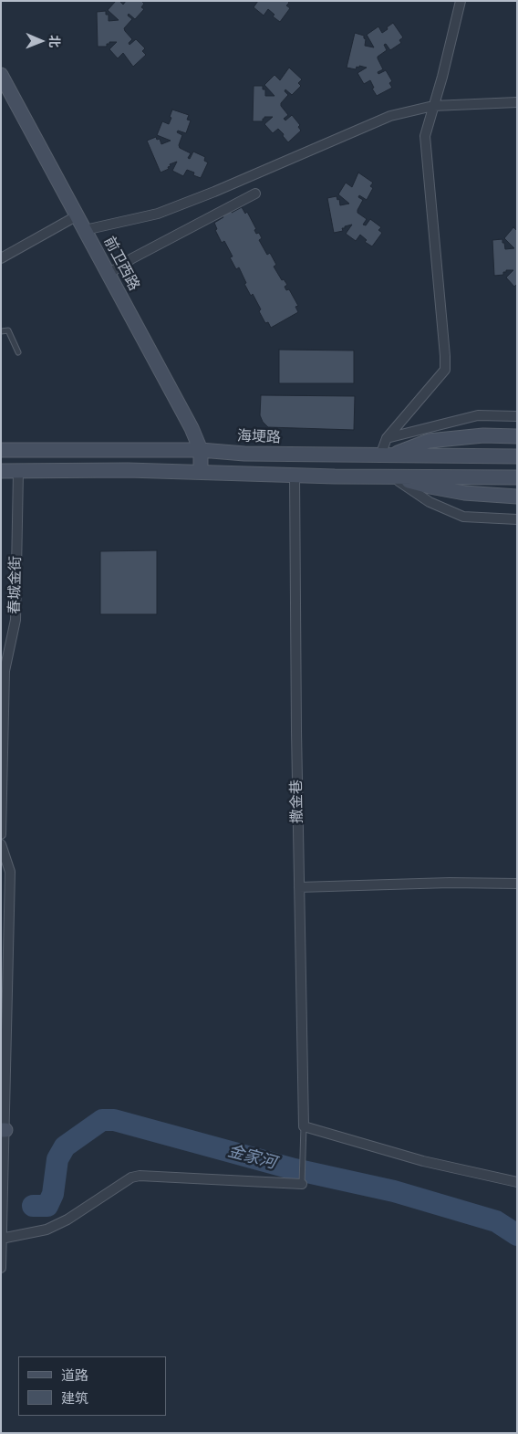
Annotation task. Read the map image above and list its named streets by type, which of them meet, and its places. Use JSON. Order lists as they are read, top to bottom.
{
  "streets": {
    "main road": ["前卫西路", "海埂路"],
    "street": ["春城金街", "撒金巷"]
  },
  "crossings": [
    ["前卫西路", "海埂路"]
  ],
  "water": ["金家河"],
  "legend": ["道路", "建筑"],
  "north": "right"
}
